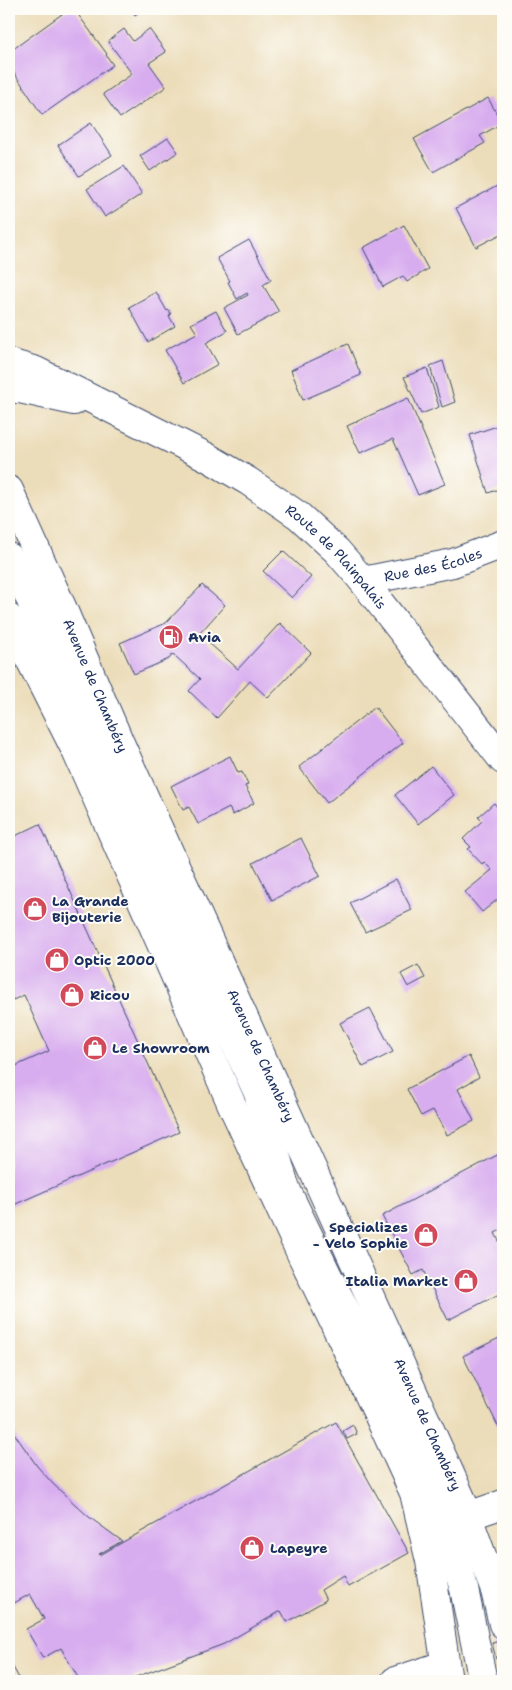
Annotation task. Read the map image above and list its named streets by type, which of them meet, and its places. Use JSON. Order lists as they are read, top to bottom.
{
  "streets": {
    "main road": ["Route de Plainpalais", "Rue des Écoles", "Avenue de Chambéry"]
  },
  "crossings": [
    ["Route de Plainpalais", "Rue des Écoles"]
  ],
  "places": {
    "fuel station": ["Avia"],
    "shop": [
      "La Grande Bijouterie",
      "Optic 2000",
      "Ricou",
      "Le Showroom",
      "Specializes - Velo Sophie",
      "Italia Market",
      "Lapeyre"
    ]
  }
}
